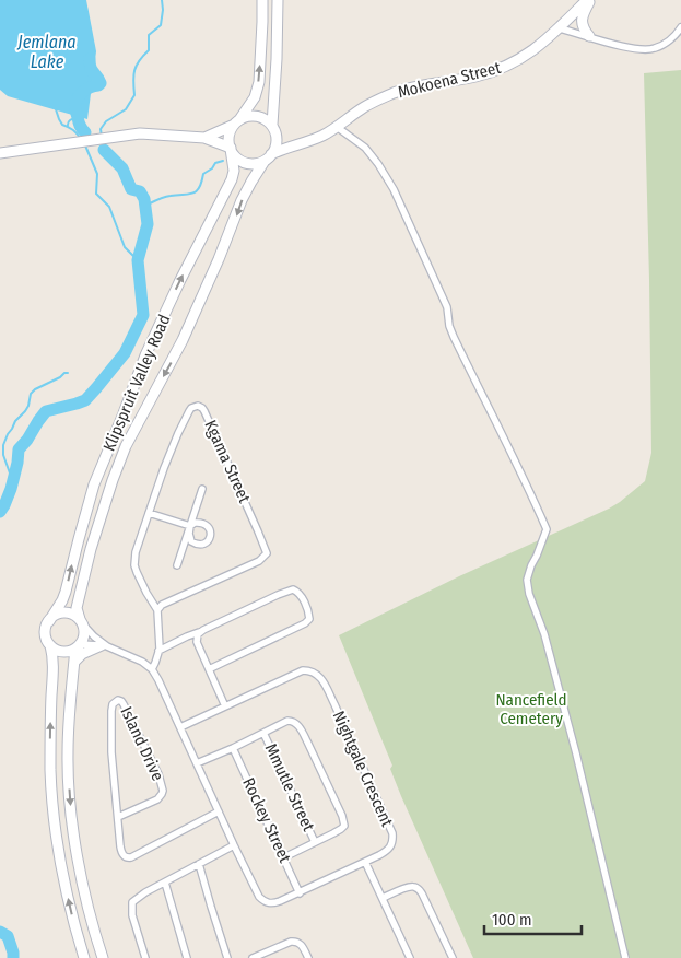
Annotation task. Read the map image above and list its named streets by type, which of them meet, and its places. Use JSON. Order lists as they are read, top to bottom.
{
  "streets": {
    "main road": ["Mokoena Street", "Klipspruit Valley Road"],
    "street": [
      "Kgama Street",
      "Island Drive",
      "Nightgale Crescent",
      "Mmutle Street",
      "Rockey Street"
    ]
  },
  "crossings": [
    ["Mokoena Street", "Klipspruit Valley Road"],
    ["Island Drive", "Nightgale Crescent"],
    ["Nightgale Crescent", "Rockey Street"]
  ],
  "water": ["Jemlana Lake"],
  "parks": ["Nancefield Cemetery"],
  "scale_bar": "100 m"
}
